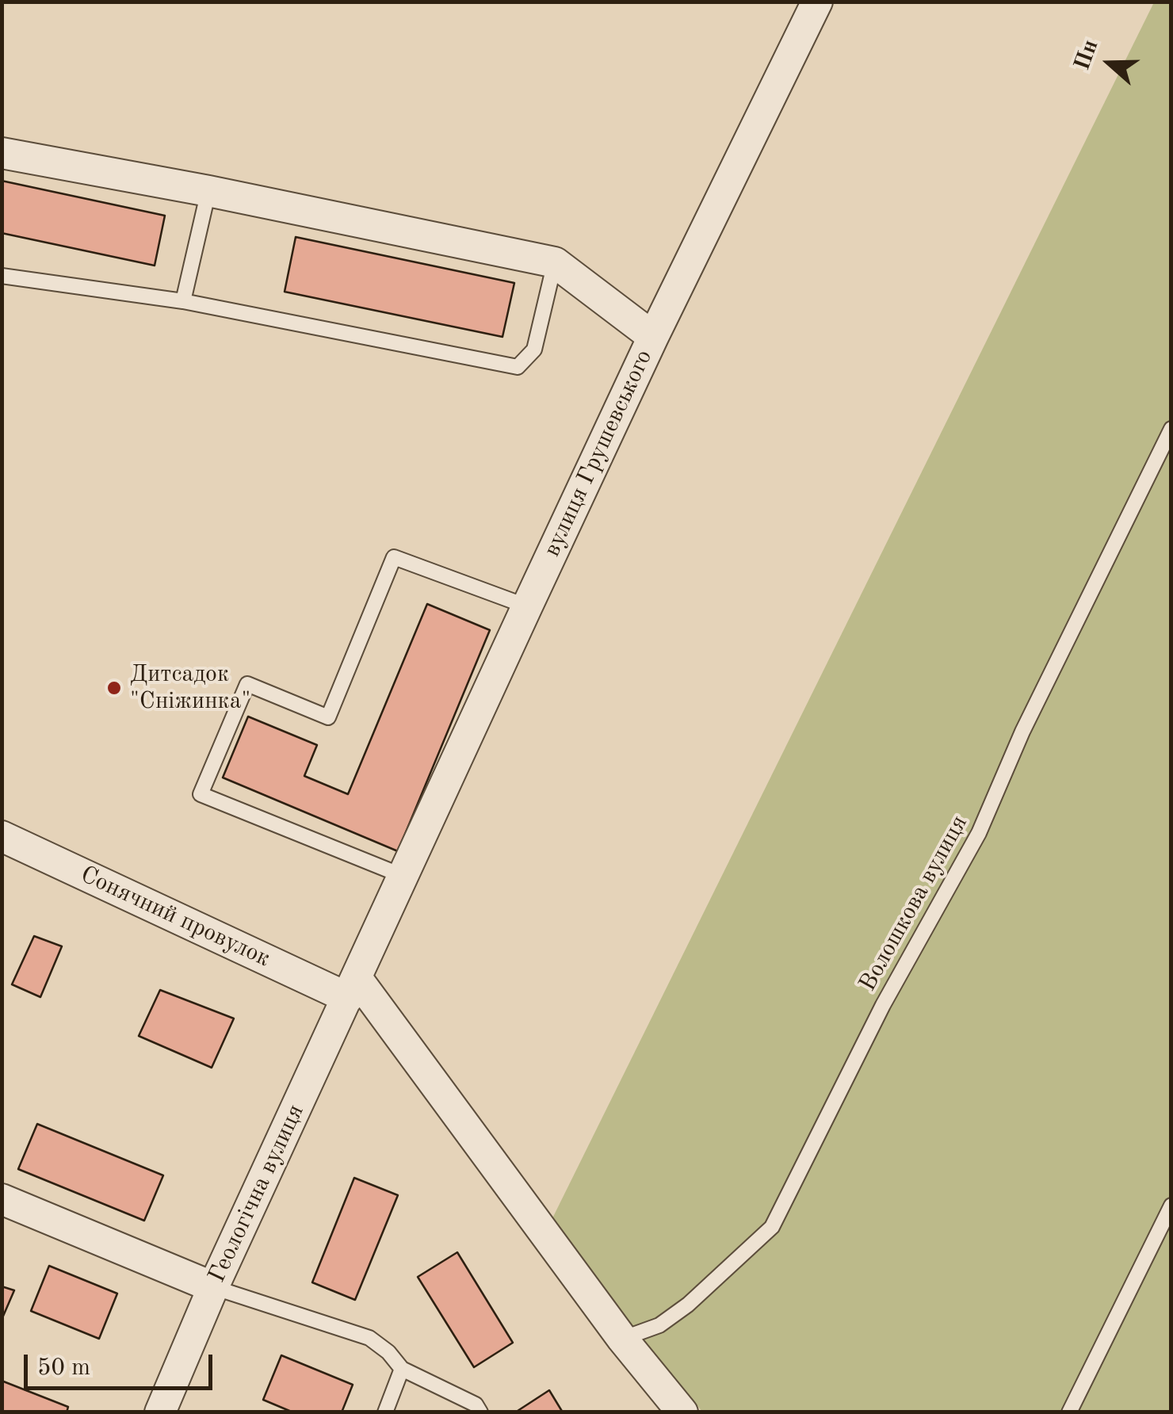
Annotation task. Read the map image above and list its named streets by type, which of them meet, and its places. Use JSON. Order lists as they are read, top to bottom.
{
  "streets": {
    "street": ["вулиця Грушевського", "Сонячний провулок", "Геологічна вулиця"],
    "lane": ["Волошкова вулиця"]
  },
  "crossings": [
    ["вулиця Грушевського", "Сонячний провулок"],
    ["вулиця Грушевського", "Геологічна вулиця"],
    ["Сонячний провулок", "Геологічна вулиця"]
  ],
  "places": ["Дитсадок \"Сніжинка\""],
  "scale_bar": "50 m",
  "north": "left"
}
